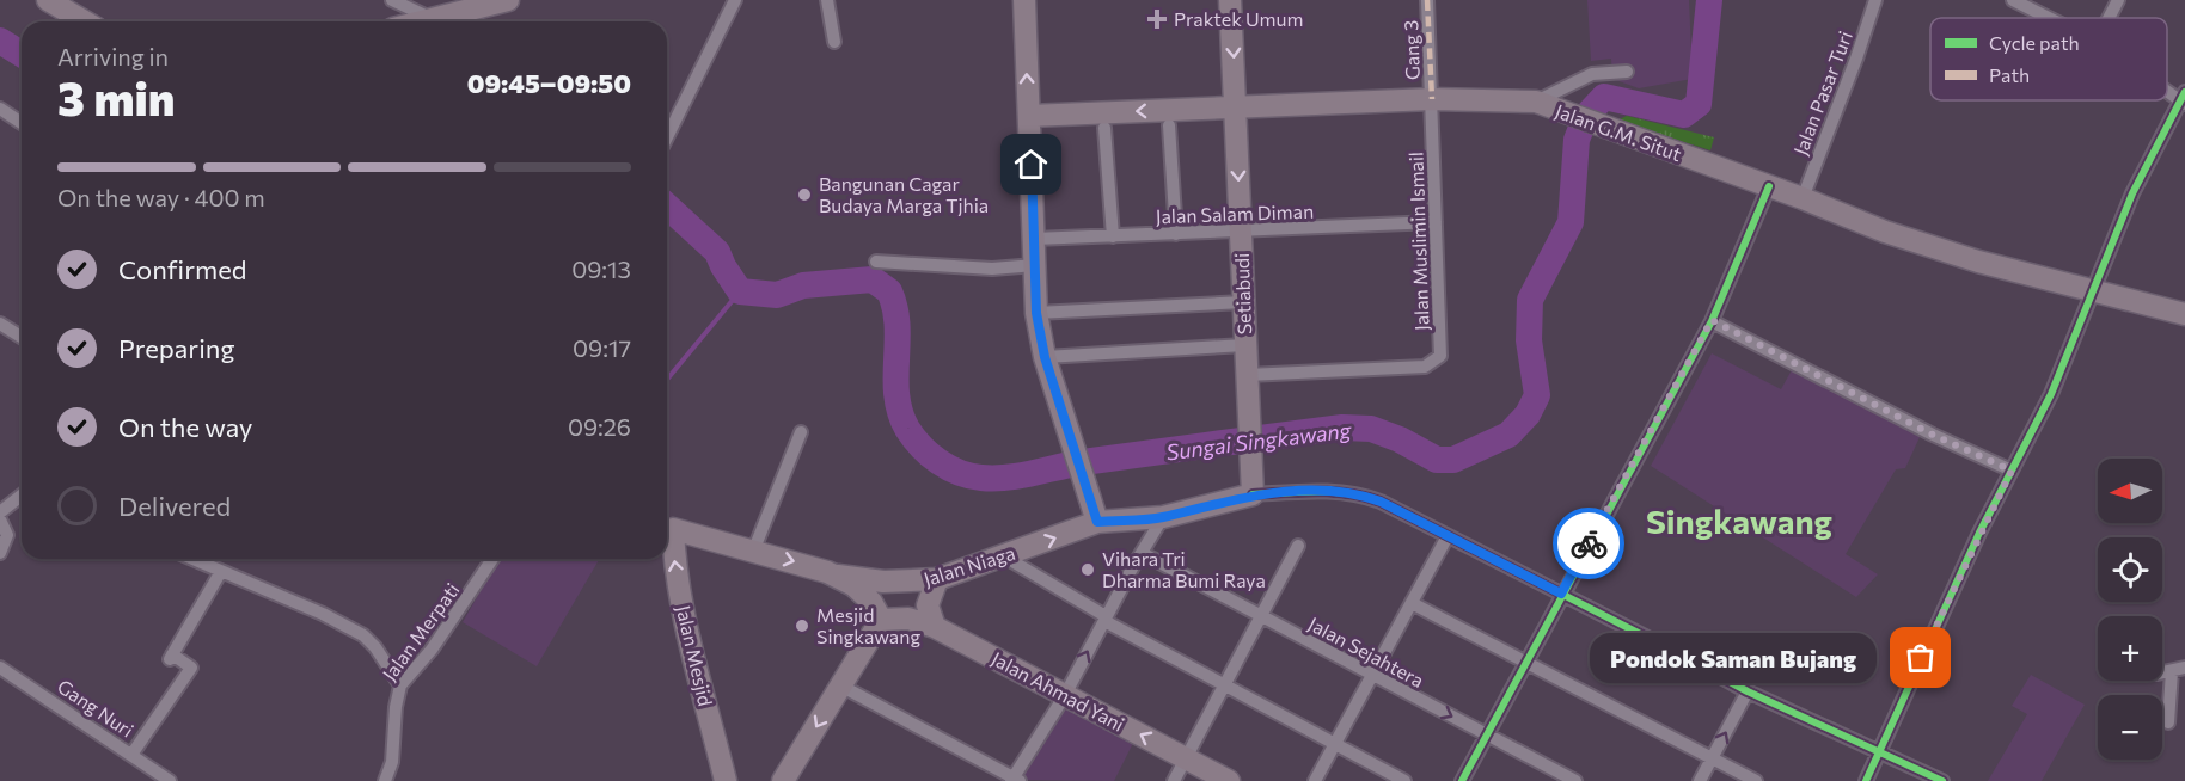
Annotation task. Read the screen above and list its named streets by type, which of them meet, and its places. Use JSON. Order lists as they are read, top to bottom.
{
  "streets": {
    "main road": [
      "Jalan G.M. Situt",
      "Setiabudi",
      "Jalan Niaga",
      "Jalan Mesjid",
      "Jalan Ahmad Yani"
    ],
    "street": [
      "Gang 3",
      "Jalan Pasar Turi",
      "Jalan Salam Diman",
      "Jalan Muslimin Ismail",
      "Jalan Merpati",
      "Jalan Sejahtera",
      "Gang Nuri"
    ]
  },
  "crossings": [
    ["Gang 3", "Jalan G.M. Situt"],
    ["Gang 3", "Jalan Muslimin Ismail"],
    ["Jalan Pasar Turi", "Jalan G.M. Situt"],
    ["Jalan G.M. Situt", "Jalan Muslimin Ismail"],
    ["Jalan G.M. Situt", "Setiabudi"],
    ["Jalan Salam Diman", "Jalan Muslimin Ismail"],
    ["Jalan Salam Diman", "Setiabudi"],
    ["Jalan Muslimin Ismail", "Setiabudi"]
  ],
  "one_way": [
    "Setiabudi",
    "Jalan Niaga",
    "Jalan Mesjid",
    "Jalan Ahmad Yani"
  ],
  "districts": ["Singkawang"],
  "water": ["Sungai Singkawang"],
  "places": {
    "health": ["Praktek Umum"],
    "other": [
      "Bangunan Cagar Budaya Marga Tjhia",
      "Vihara Tri Dharma Bumi Raya",
      "Mesjid Singkawang",
      "Pondok Saman Bujang"
    ]
  },
  "legend": ["Cycle path", "Path"],
  "north": "left",
  "page": {
    "heading": ["3 min", "Arriving in", "09:45–09:50"],
    "bar": "On the way · 400 m",
    "list": [
      ["Confirmed", "09:13"],
      ["Preparing", "09:17"],
      ["On the way", "09:26"],
      "Delivered"
    ],
    "map_buttons": ["+", "−"],
    "bubble": "Pondok Saman Bujang"
  }
}
